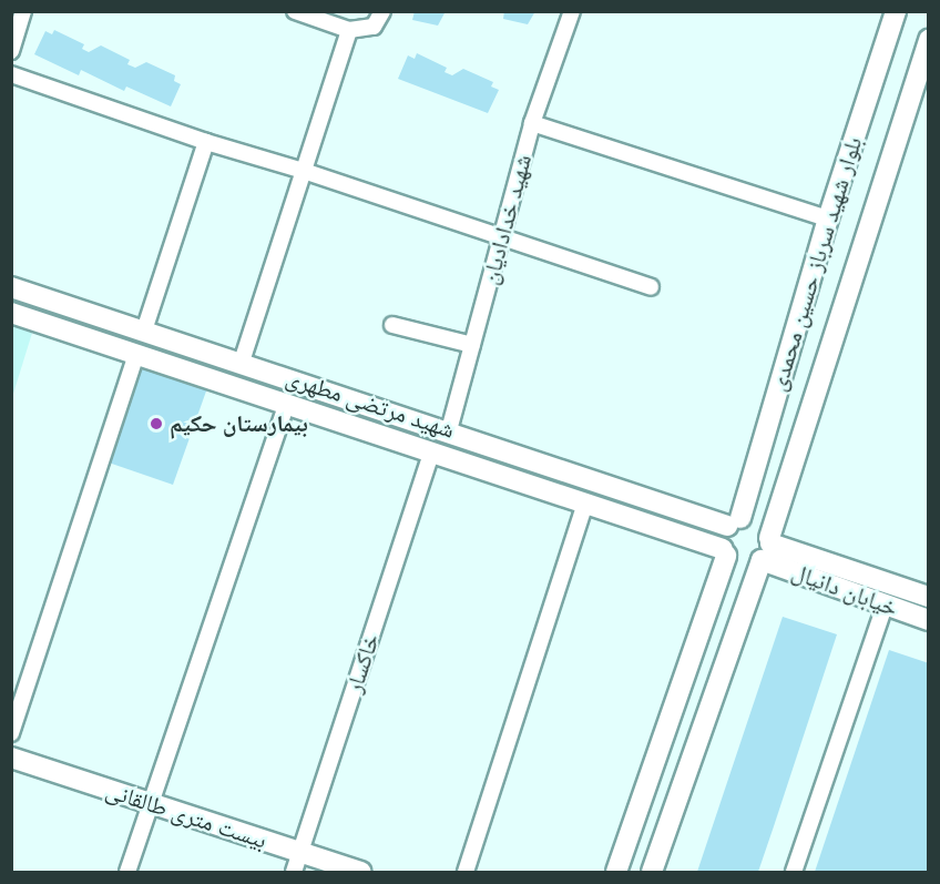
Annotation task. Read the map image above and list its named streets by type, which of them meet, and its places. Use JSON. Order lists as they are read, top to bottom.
{
  "streets": {
    "street": [
      "شهید خدادادیان",
      "بلوار شهید سرباز حسین محمدی",
      "شهید مرتضی مطهری",
      "خیابان دانیال",
      "خاکسار",
      "بیست متری طالقانی"
    ]
  },
  "crossings": [
    ["شهید خدادادیان", "شهید مرتضی مطهری"],
    ["بلوار شهید سرباز حسین محمدی", "شهید مرتضی مطهری"],
    ["بلوار شهید سرباز حسین محمدی", "خیابان دانیال"],
    ["شهید مرتضی مطهری", "خیابان دانیال"],
    ["شهید مرتضی مطهری", "خاکسار"],
    ["خاکسار", "بیست متری طالقانی"]
  ],
  "places": ["بیمارستان حکیم"]
}
